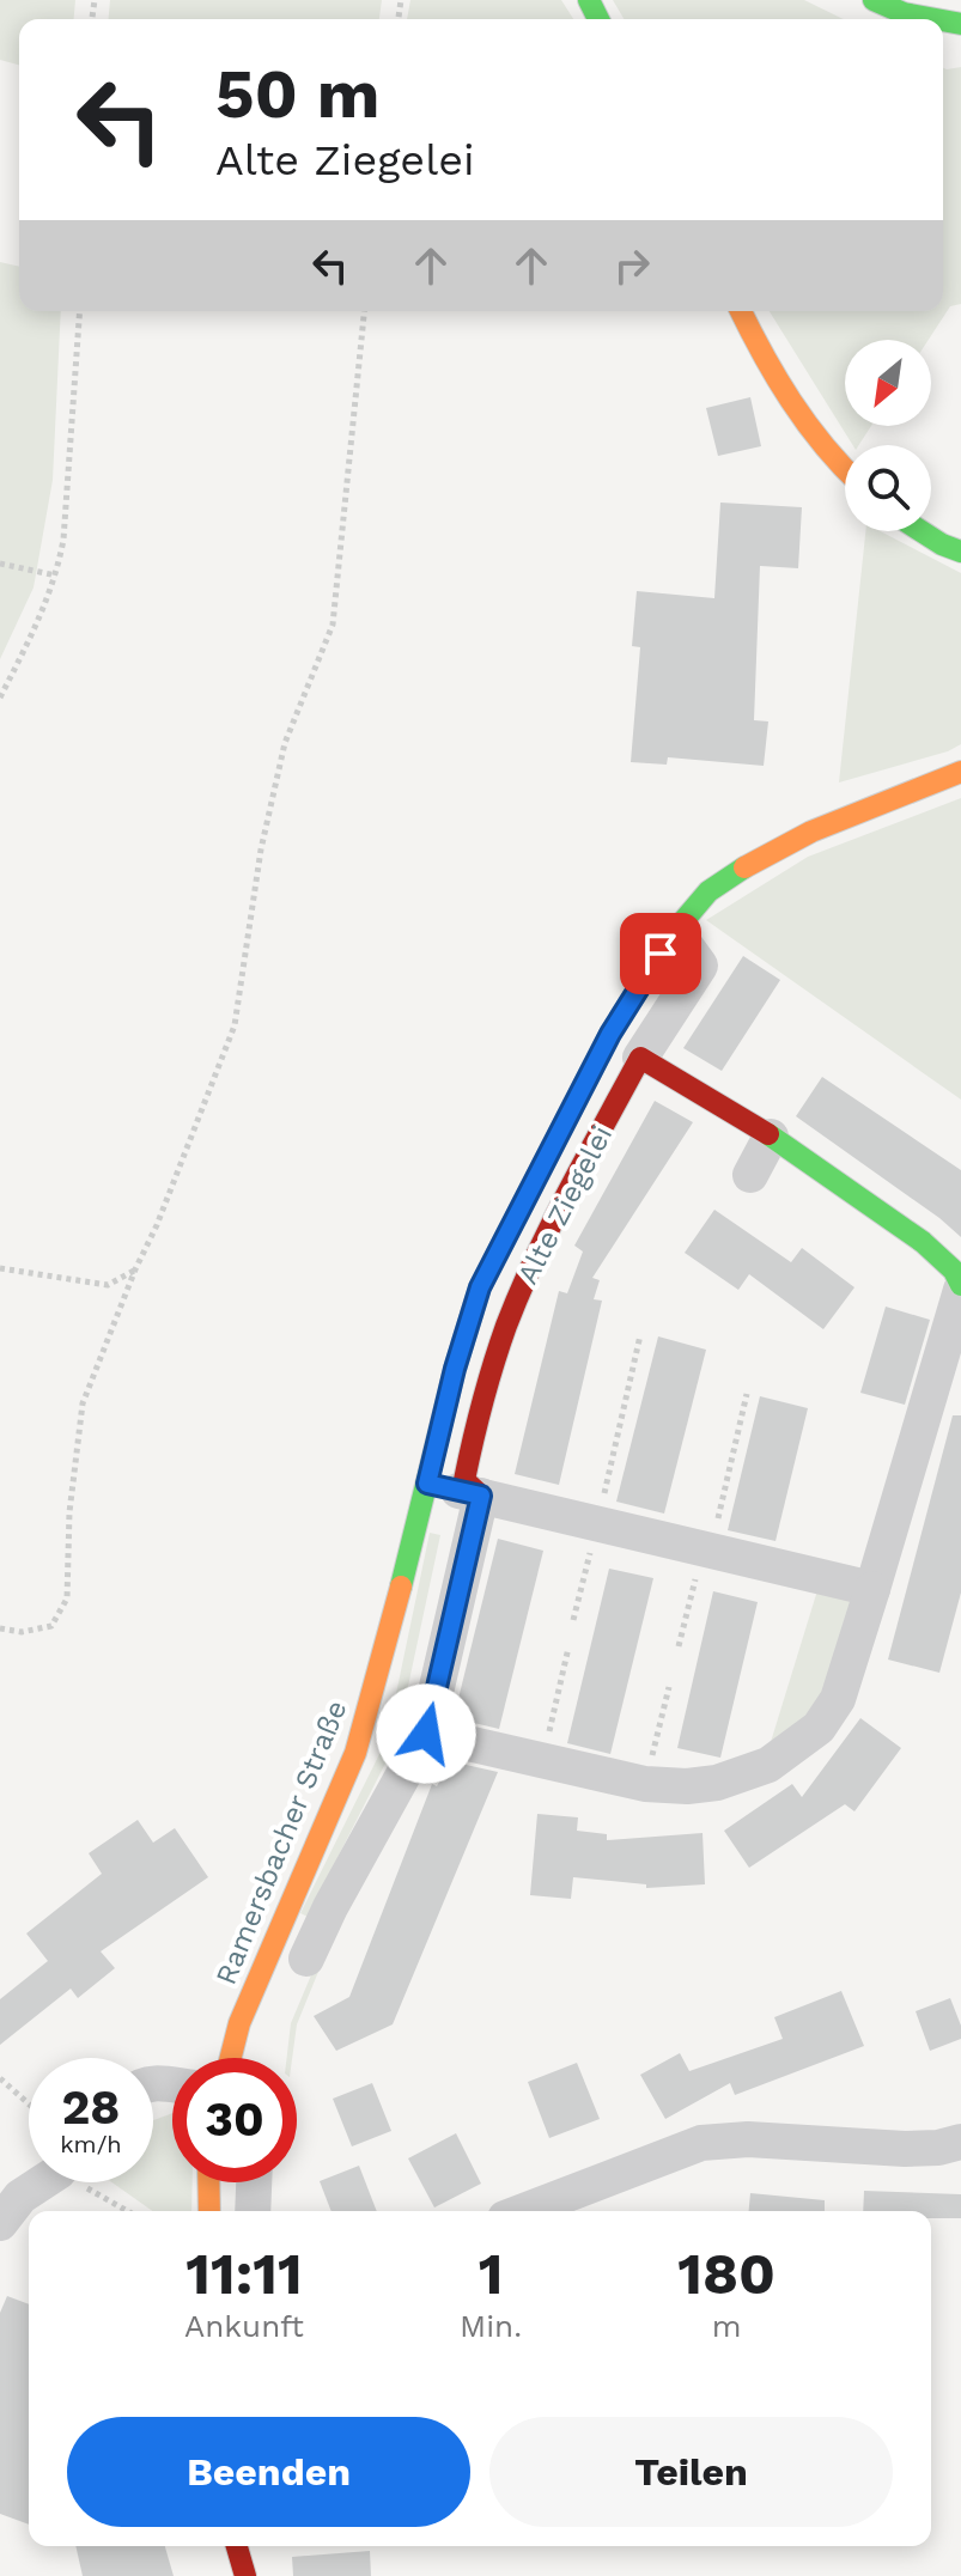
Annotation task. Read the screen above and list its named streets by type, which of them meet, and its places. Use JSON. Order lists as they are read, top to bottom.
{
  "streets": {
    "main road": ["Alte Ziegelei", "Ramersbacher Straße"]
  },
  "north": "bottom left",
  "page": {
    "turn": ["50 m", "Alte Ziegelei"],
    "speed": "28 km/h",
    "limit": "30",
    "eta": [
      "11:11",
      "Ankunft",
      "1",
      "Min.",
      "180",
      "m"
    ],
    "buttons": ["Beenden", "Teilen"]
  }
}
